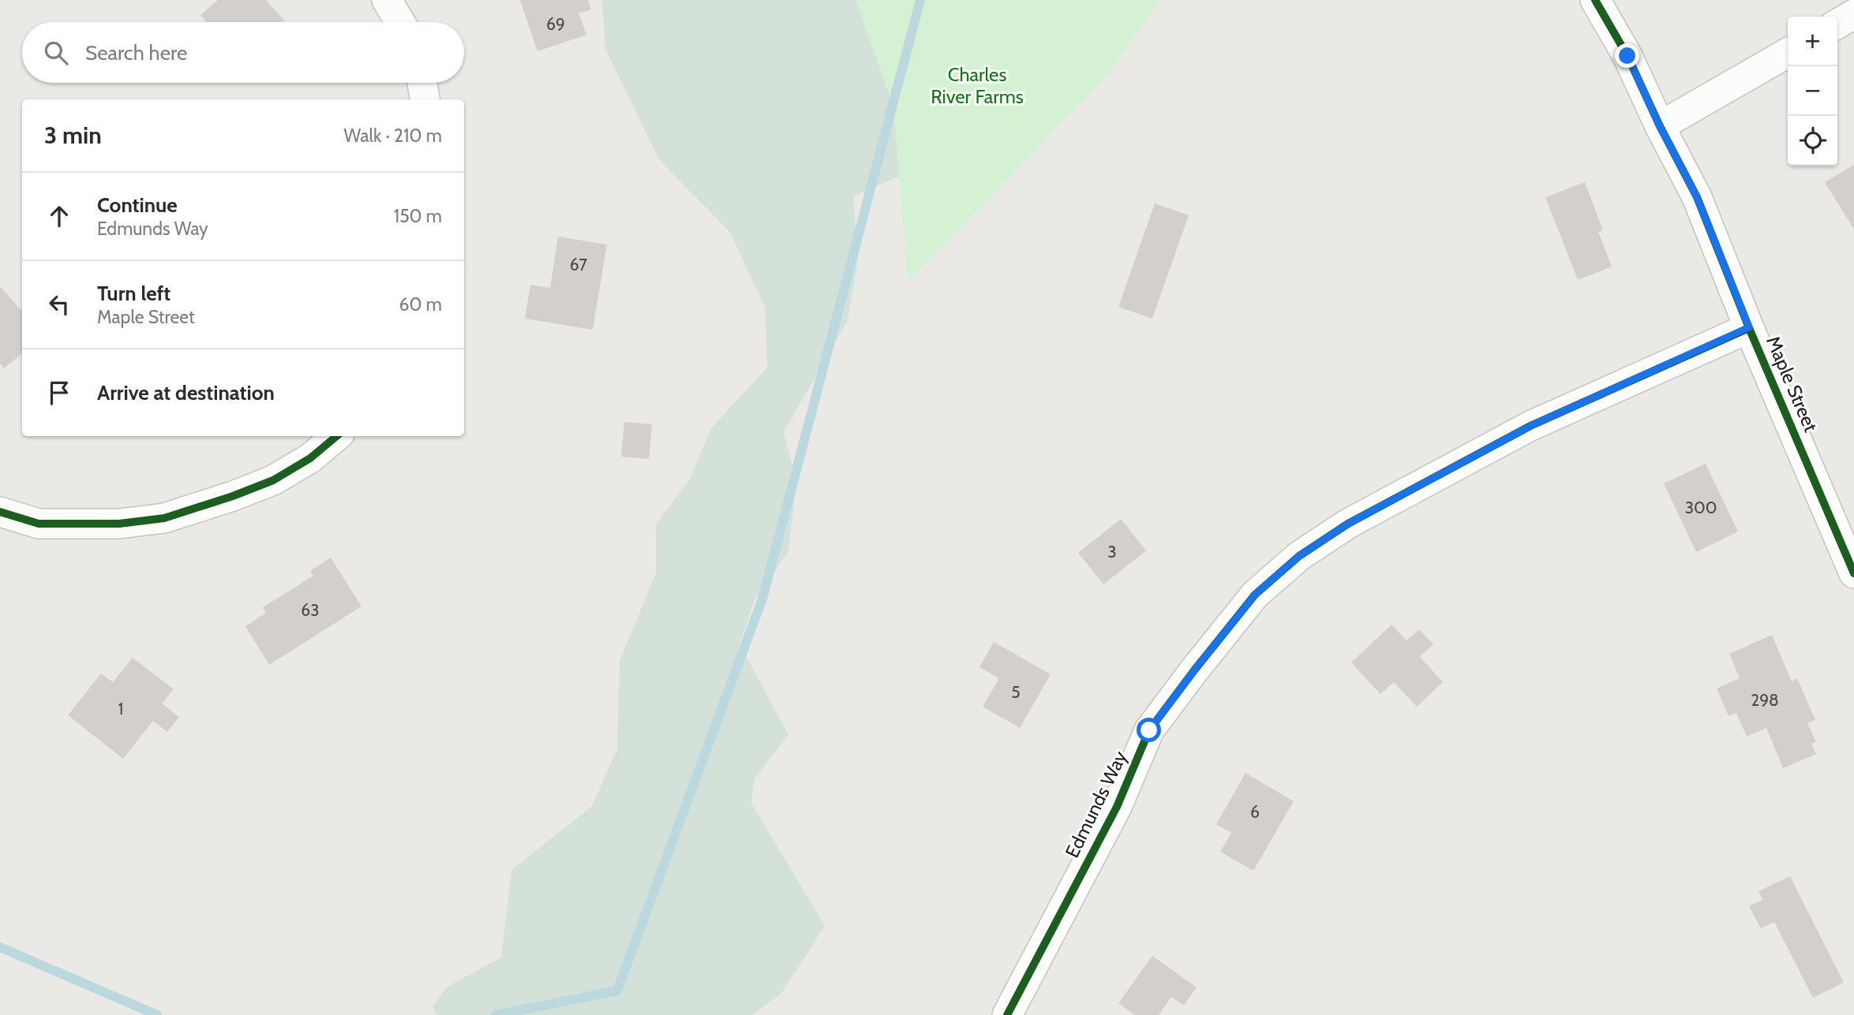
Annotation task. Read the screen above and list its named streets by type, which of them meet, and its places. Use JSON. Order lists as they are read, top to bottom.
{
  "streets": {
    "street": ["Maple Street", "Edmunds Way"]
  },
  "crossings": [
    ["Maple Street", "Edmunds Way"]
  ],
  "parks": ["Charles River Farms"],
  "house_numbers": [
    "69",
    "67",
    "300",
    "3",
    "63",
    "5",
    "298",
    "1",
    "6"
  ],
  "page": {
    "map_buttons": ["+", "−"],
    "search": "Search here",
    "heading": ["3 min", "Walk · 210 m"],
    "list": [
      ["Continue", "Edmunds Way", "150 m"],
      ["Turn left", "Maple Street", "60 m"],
      "Arrive at destination"
    ]
  }
}
